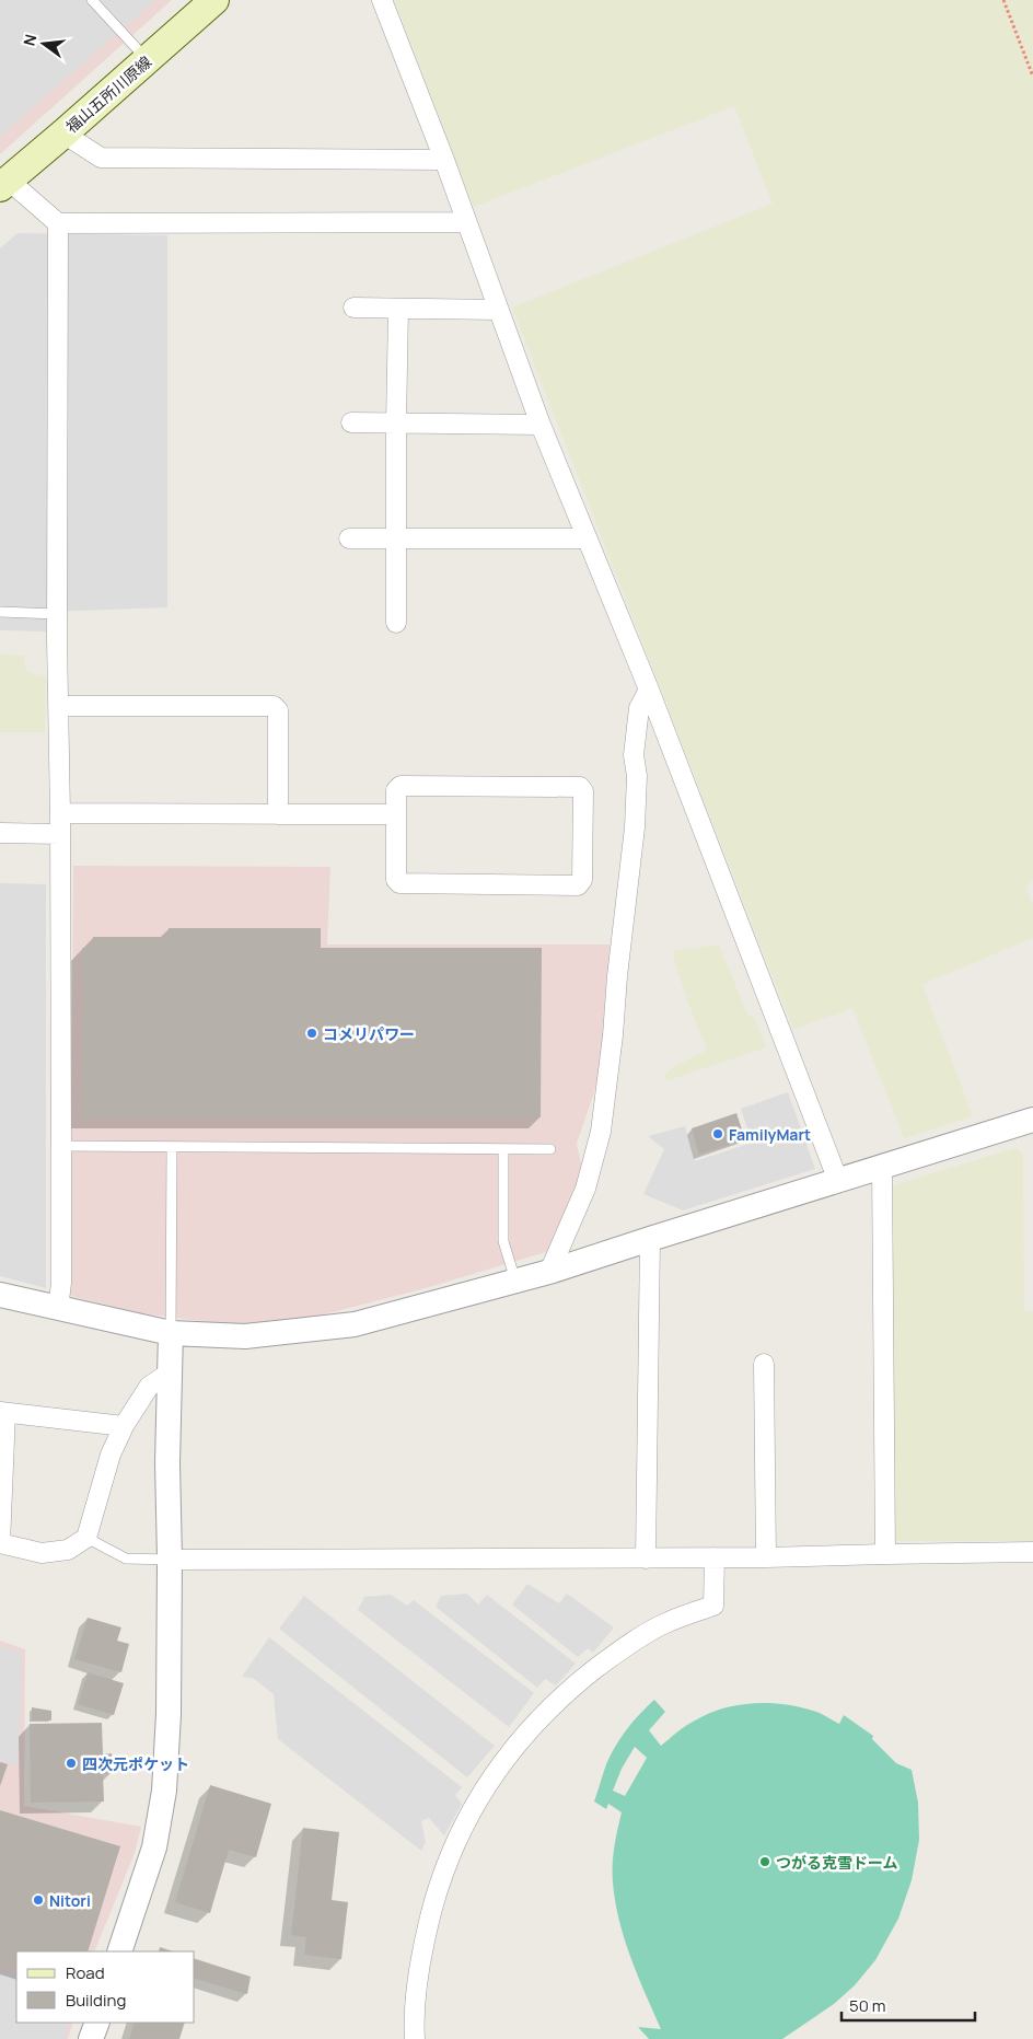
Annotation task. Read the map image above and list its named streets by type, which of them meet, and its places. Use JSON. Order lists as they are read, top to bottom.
{
  "streets": {
    "main road": ["福山五所川原線"]
  },
  "places": [
    "コメリパワー",
    "FamilyMart",
    "四次元ポケット",
    "つがる克雪ドーム",
    "Nitori"
  ],
  "legend": ["Road", "Building"],
  "scale_bar": "50 m",
  "north": "left"
}
